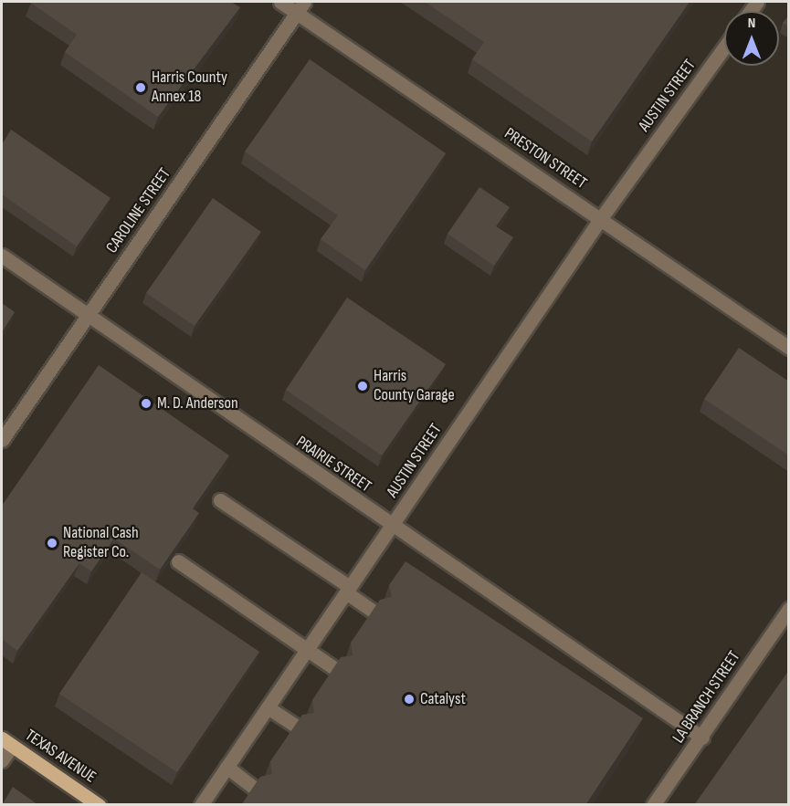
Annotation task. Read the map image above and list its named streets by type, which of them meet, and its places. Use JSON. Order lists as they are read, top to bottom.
{
  "streets": {
    "main road": ["TEXAS AVENUE"],
    "street": [
      "AUSTIN STREET",
      "PRESTON STREET",
      "CAROLINE STREET",
      "PRAIRIE STREET",
      "LA BRANCH STREET"
    ]
  },
  "crossings": [
    ["AUSTIN STREET", "PRESTON STREET"],
    ["AUSTIN STREET", "PRAIRIE STREET"],
    ["PRESTON STREET", "CAROLINE STREET"],
    ["CAROLINE STREET", "PRAIRIE STREET"],
    ["PRAIRIE STREET", "LA BRANCH STREET"]
  ],
  "places": [
    "Harris County Annex 18",
    "Harris County Garage",
    "M. D. Anderson",
    "National Cash Register Co.",
    "Catalyst"
  ],
  "north": "top"
}
